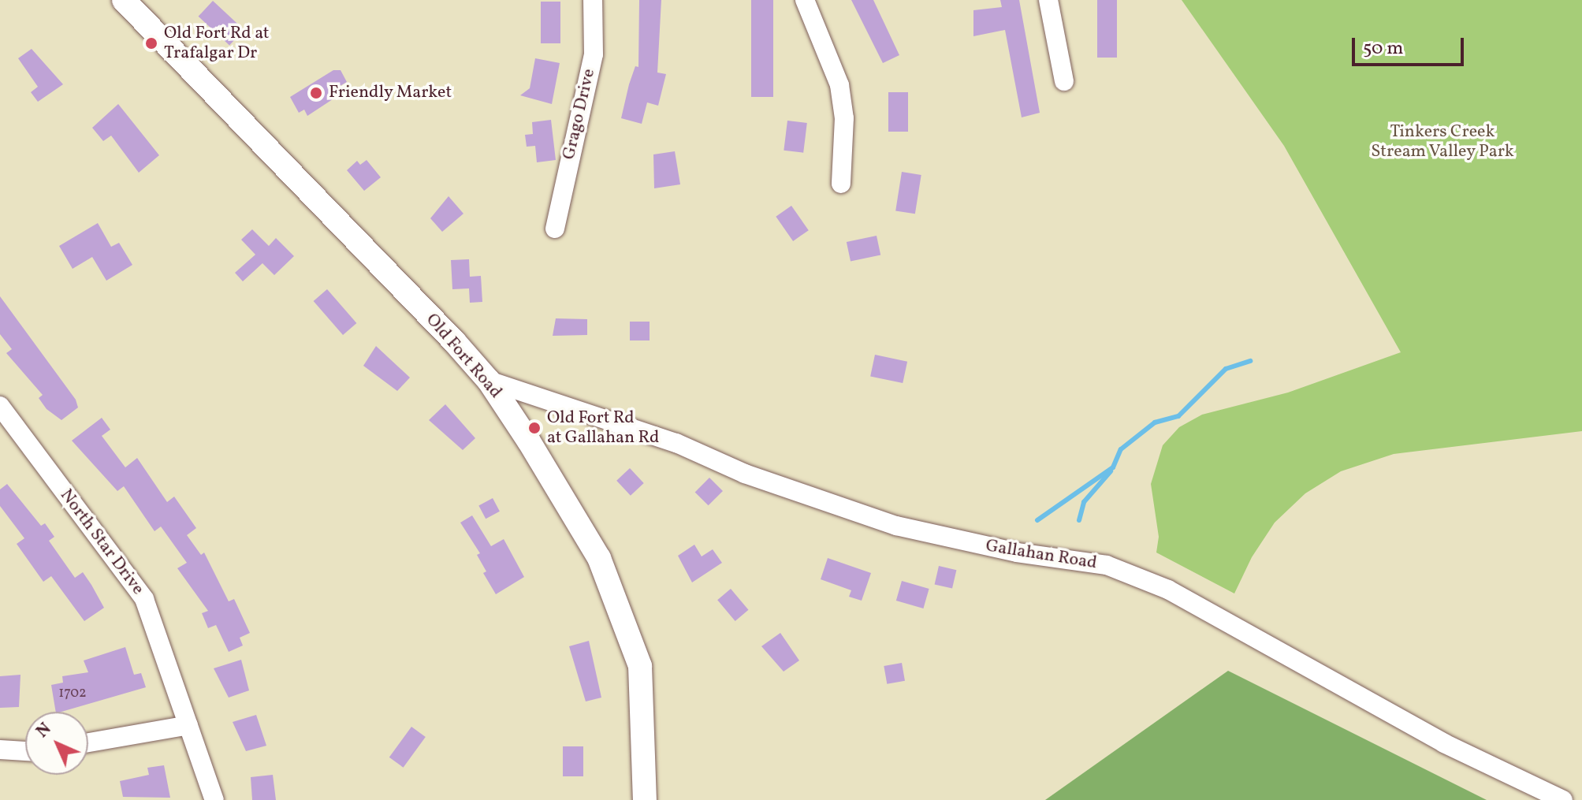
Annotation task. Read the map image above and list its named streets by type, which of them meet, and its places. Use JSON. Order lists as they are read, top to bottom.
{
  "streets": {
    "main road": ["Old Fort Road"],
    "street": ["Grago Drive", "North Star Drive", "Gallahan Road"]
  },
  "crossings": [
    ["Old Fort Road", "Gallahan Road"]
  ],
  "parks": ["Tinkers Creek Stream Valley Park"],
  "places": ["Old Fort Rd at Trafalgar Dr", "Friendly Market", "Old Fort Rd at Gallahan Rd"],
  "house_numbers": ["1702"],
  "scale_bar": "50 m",
  "north": "top left"
}
